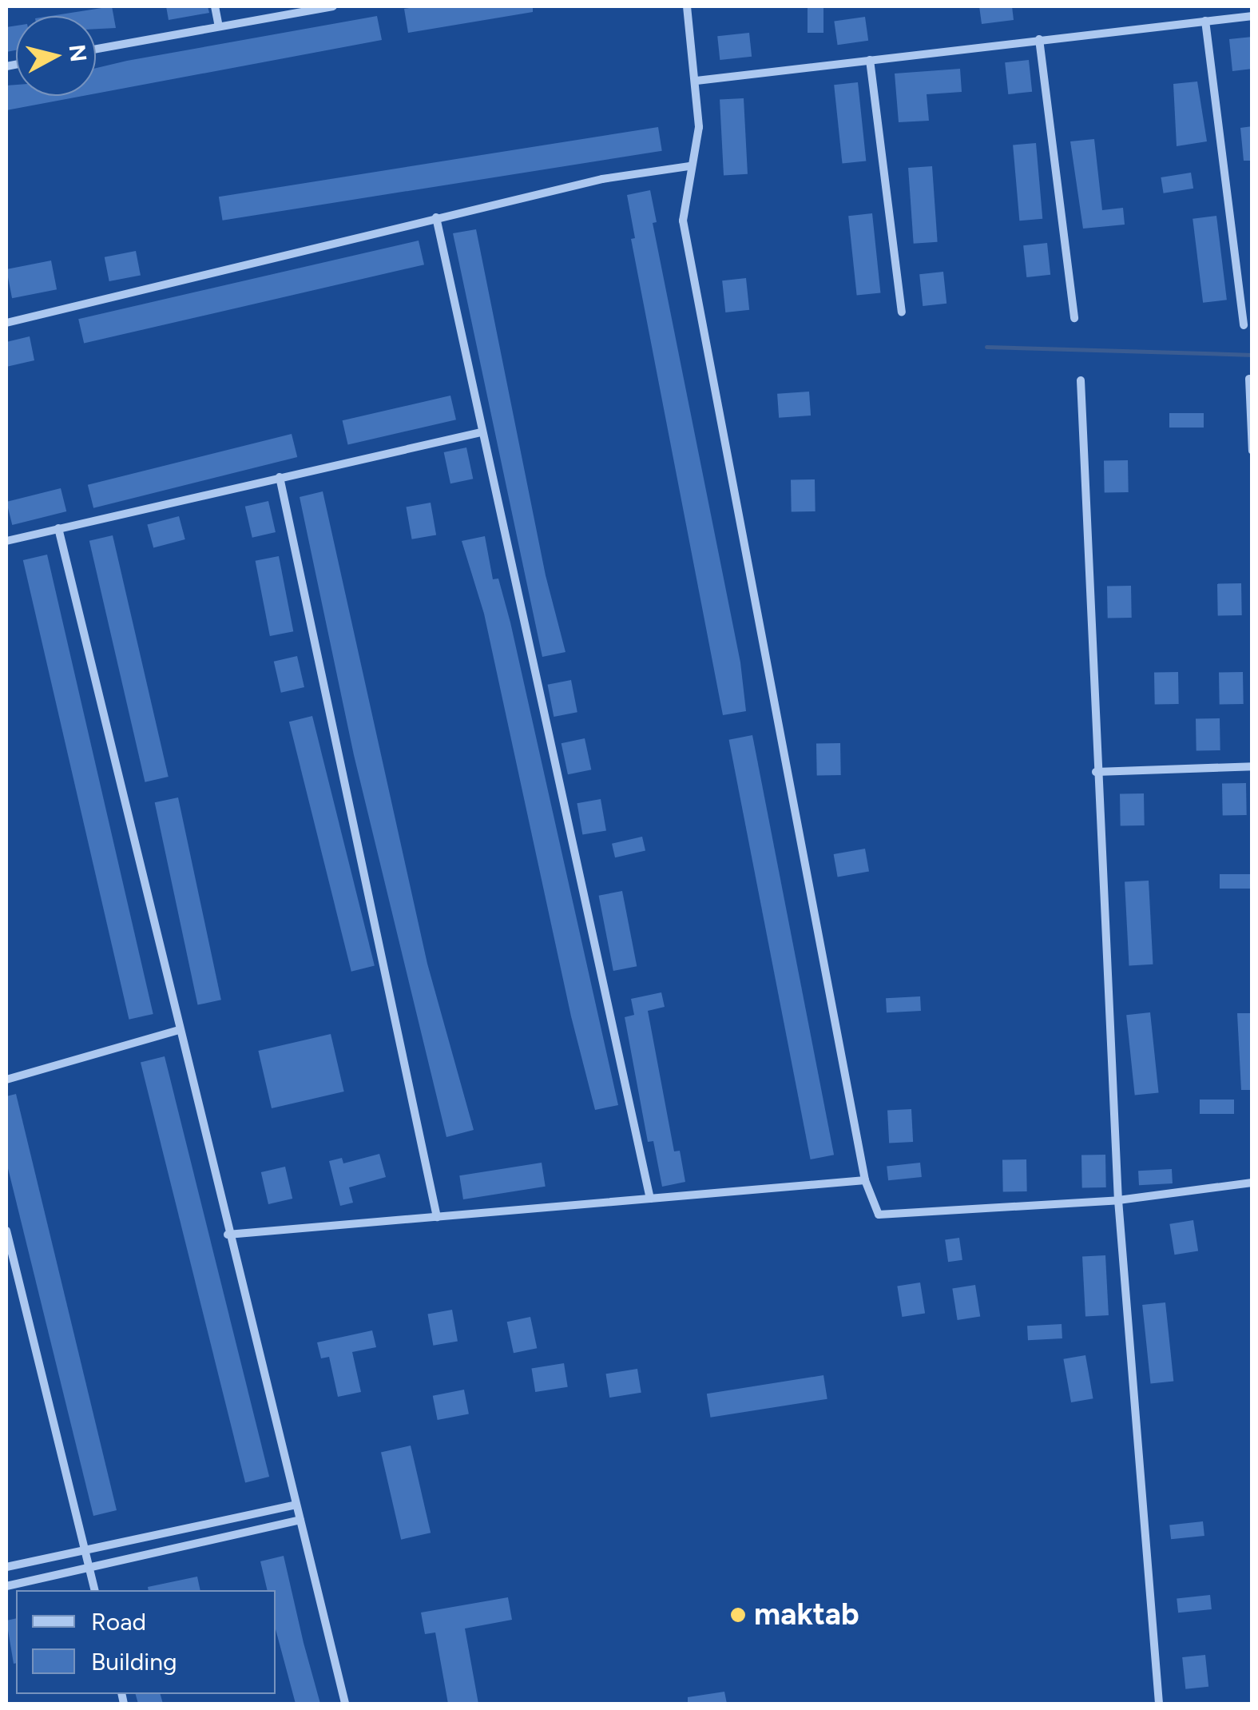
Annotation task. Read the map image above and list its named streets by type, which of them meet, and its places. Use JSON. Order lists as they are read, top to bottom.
{
  "places": ["maktab"],
  "legend": ["Road", "Building"],
  "north": "right"
}
